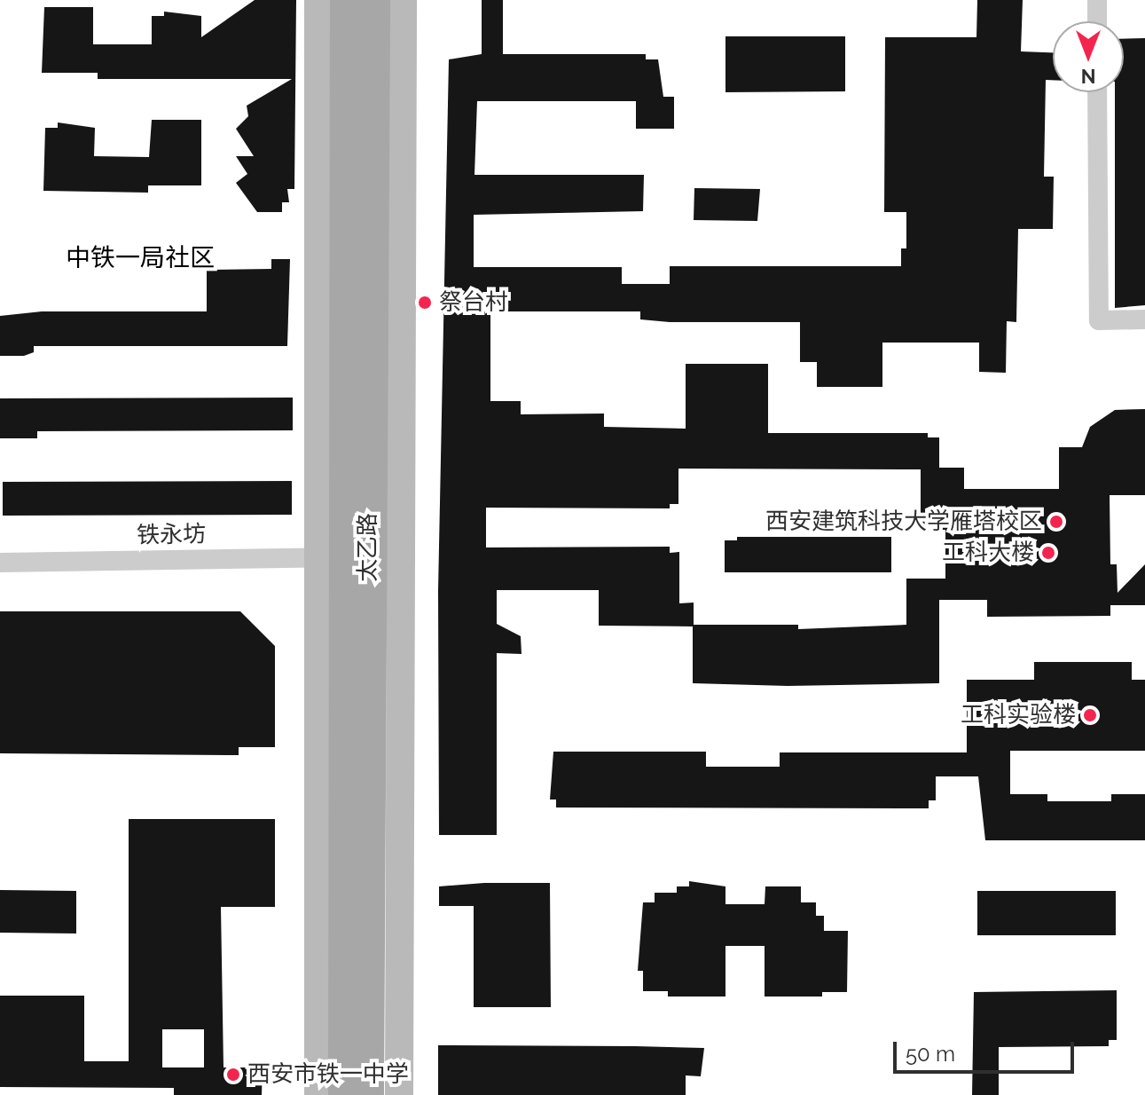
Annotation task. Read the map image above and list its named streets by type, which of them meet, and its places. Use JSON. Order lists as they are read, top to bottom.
{
  "streets": {
    "main road": ["太乙路"],
    "street": ["铁永坊"]
  },
  "crossings": [
    ["铁永坊", "太乙路"]
  ],
  "districts": ["中铁一局社区"],
  "places": [
    "祭台村",
    "西安建筑科技大学雁塔校区",
    "工科大楼",
    "工科实验楼",
    "西安市铁一中学"
  ],
  "scale_bar": "50 m",
  "north": "bottom"
}
